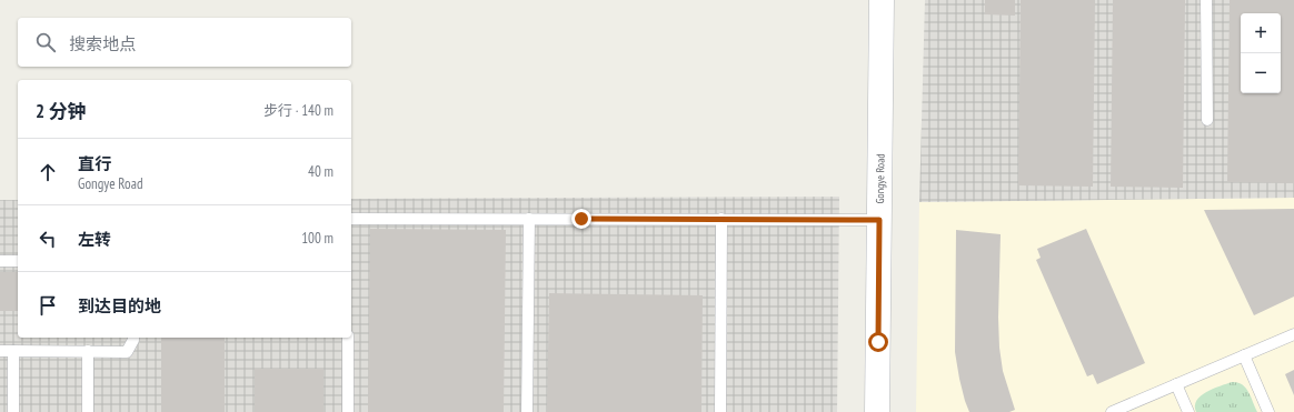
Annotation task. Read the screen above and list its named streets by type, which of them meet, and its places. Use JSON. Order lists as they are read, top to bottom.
{
  "streets": {
    "street": ["Gongye Road"]
  },
  "page": {
    "map_buttons": ["+", "−"],
    "search": "搜索地点",
    "heading": ["2 分钟", "步行 · 140 m"],
    "list": [
      ["直行", "Gongye Road", "40 m"],
      ["左转", "100 m"],
      "到达目的地"
    ]
  }
}
